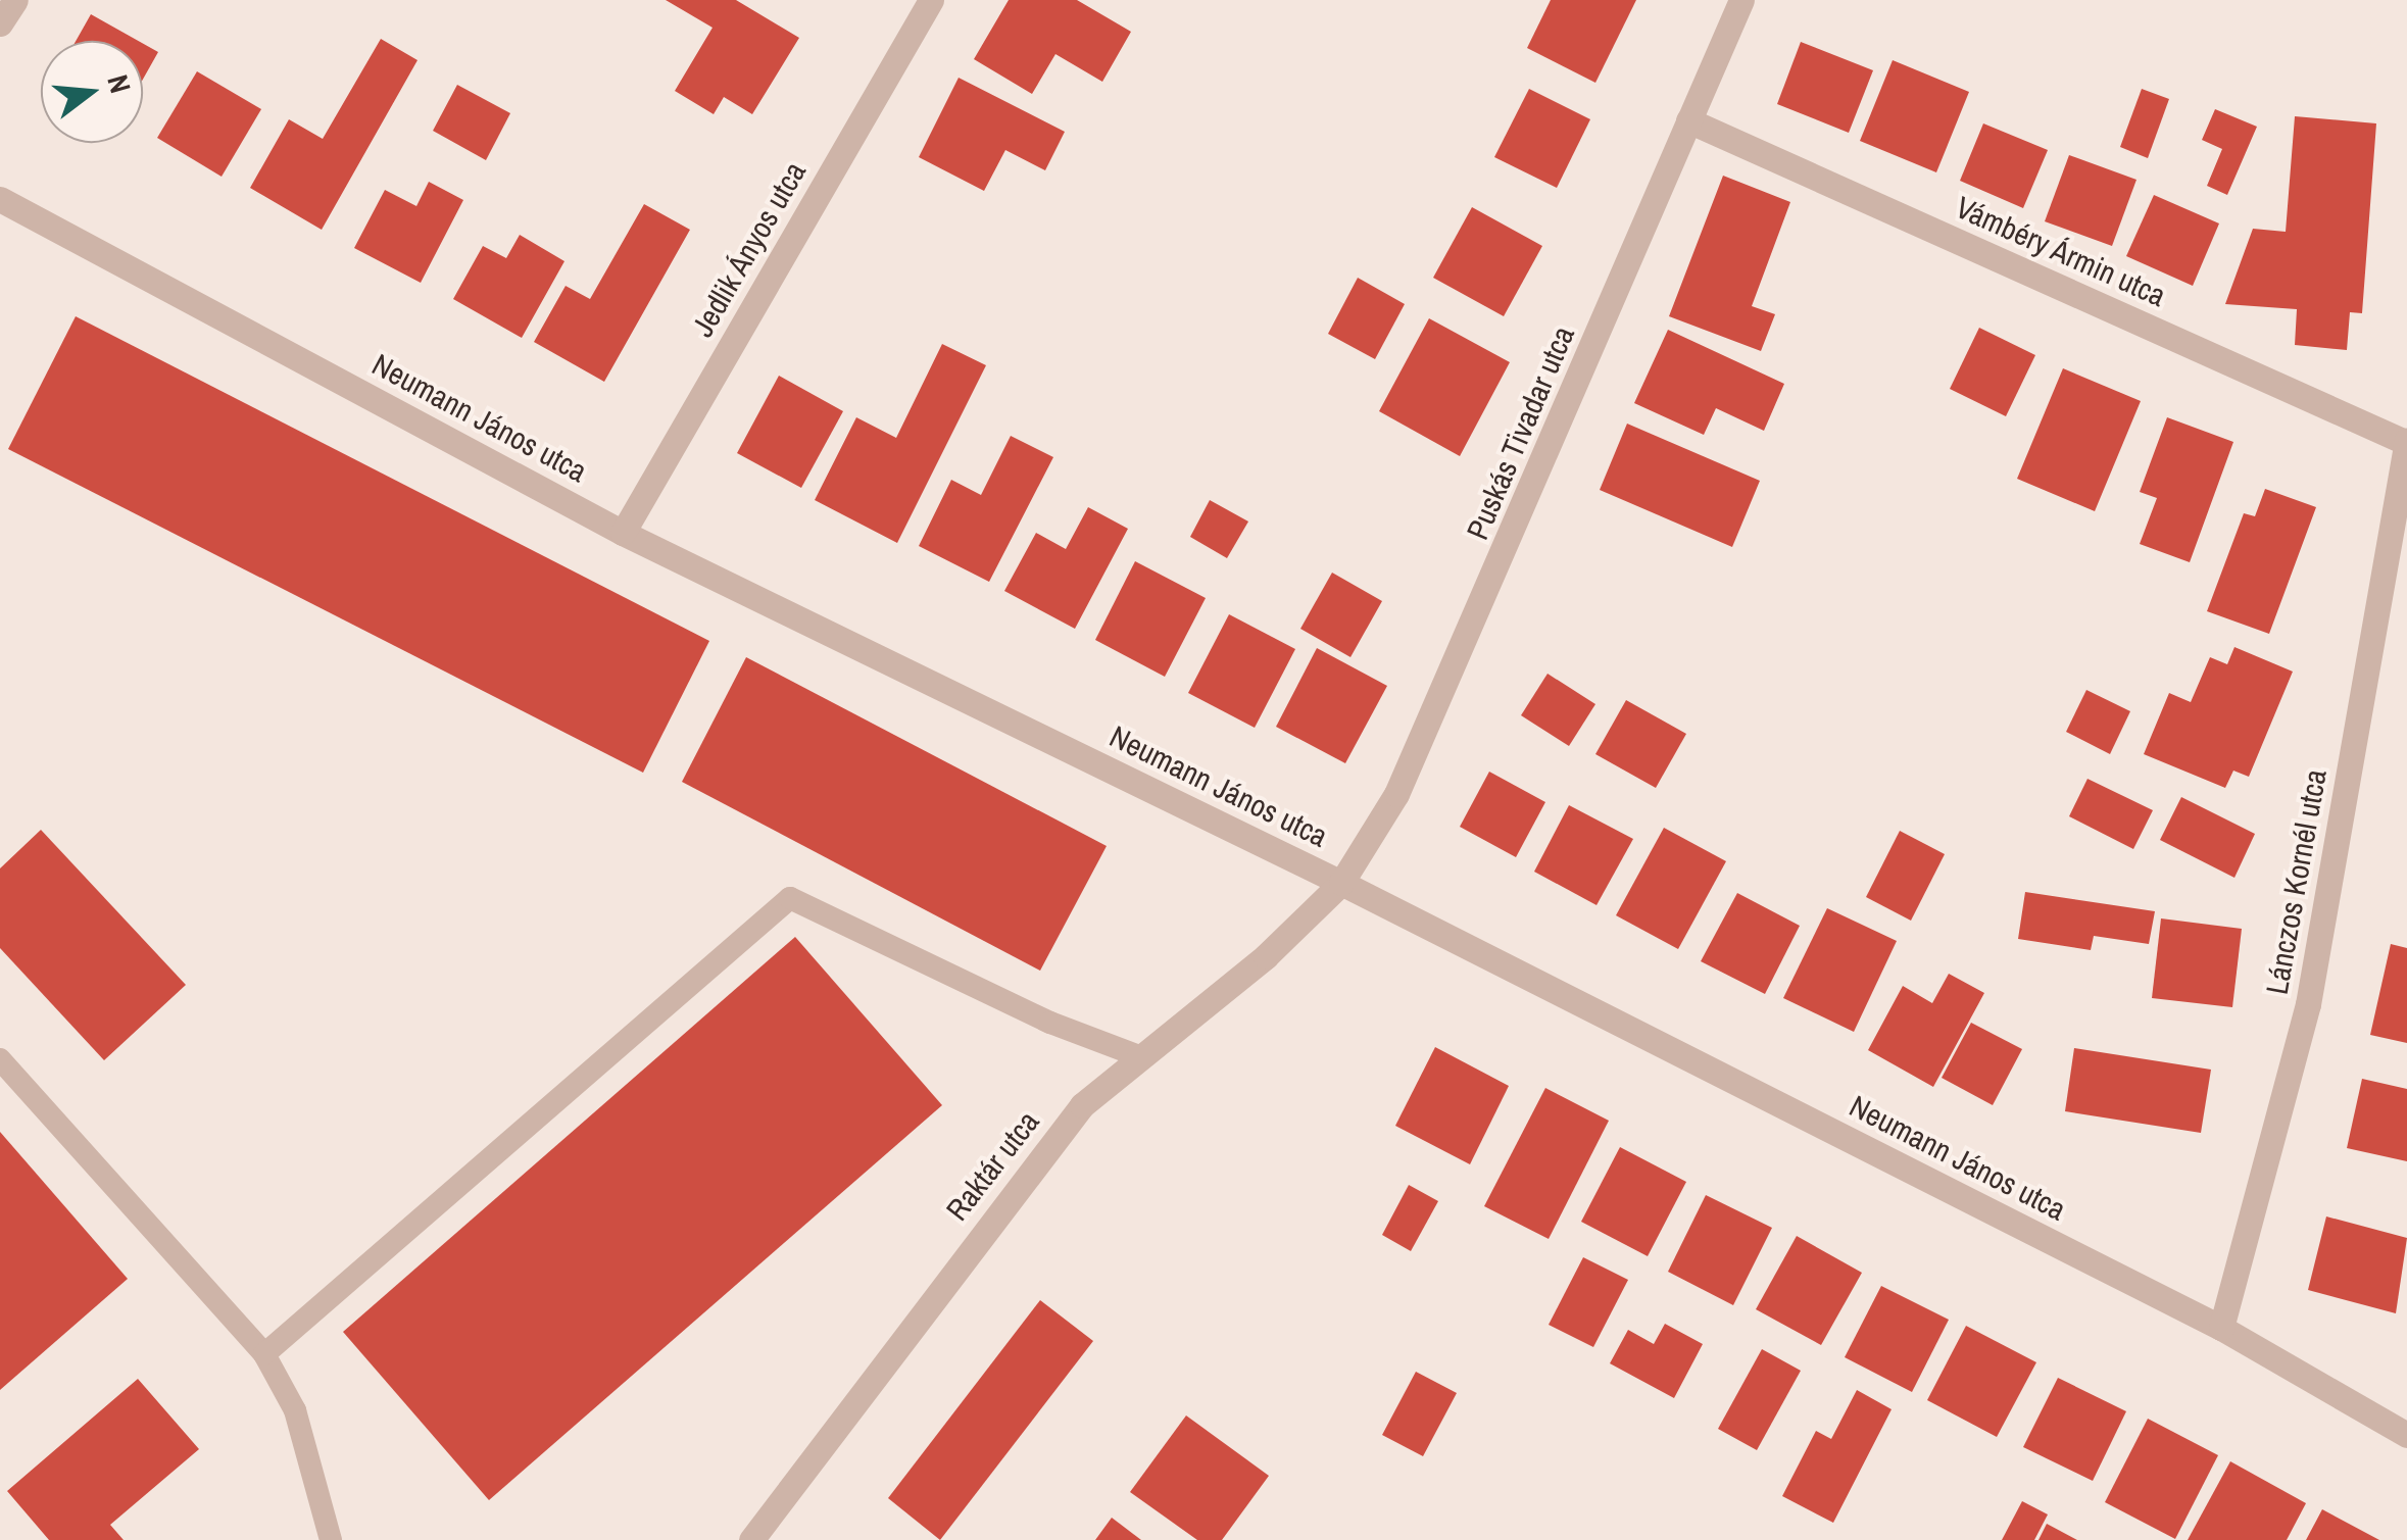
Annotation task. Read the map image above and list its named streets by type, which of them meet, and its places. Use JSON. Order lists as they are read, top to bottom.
{
  "streets": {
    "street": [
      "Jedlik Ányos utca",
      "Vámbéry Ármin utca",
      "Neumann János utca",
      "Puskás Tivadar utca",
      "Lánczos Kornél utca",
      "Raktár utca"
    ]
  },
  "crossings": [
    ["Jedlik Ányos utca", "Neumann János utca"],
    ["Vámbéry Ármin utca", "Puskás Tivadar utca"],
    ["Vámbéry Ármin utca", "Lánczos Kornél utca"],
    ["Neumann János utca", "Puskás Tivadar utca"],
    ["Neumann János utca", "Lánczos Kornél utca"],
    ["Neumann János utca", "Raktár utca"],
    ["Puskás Tivadar utca", "Raktár utca"]
  ],
  "north": "right"
}
